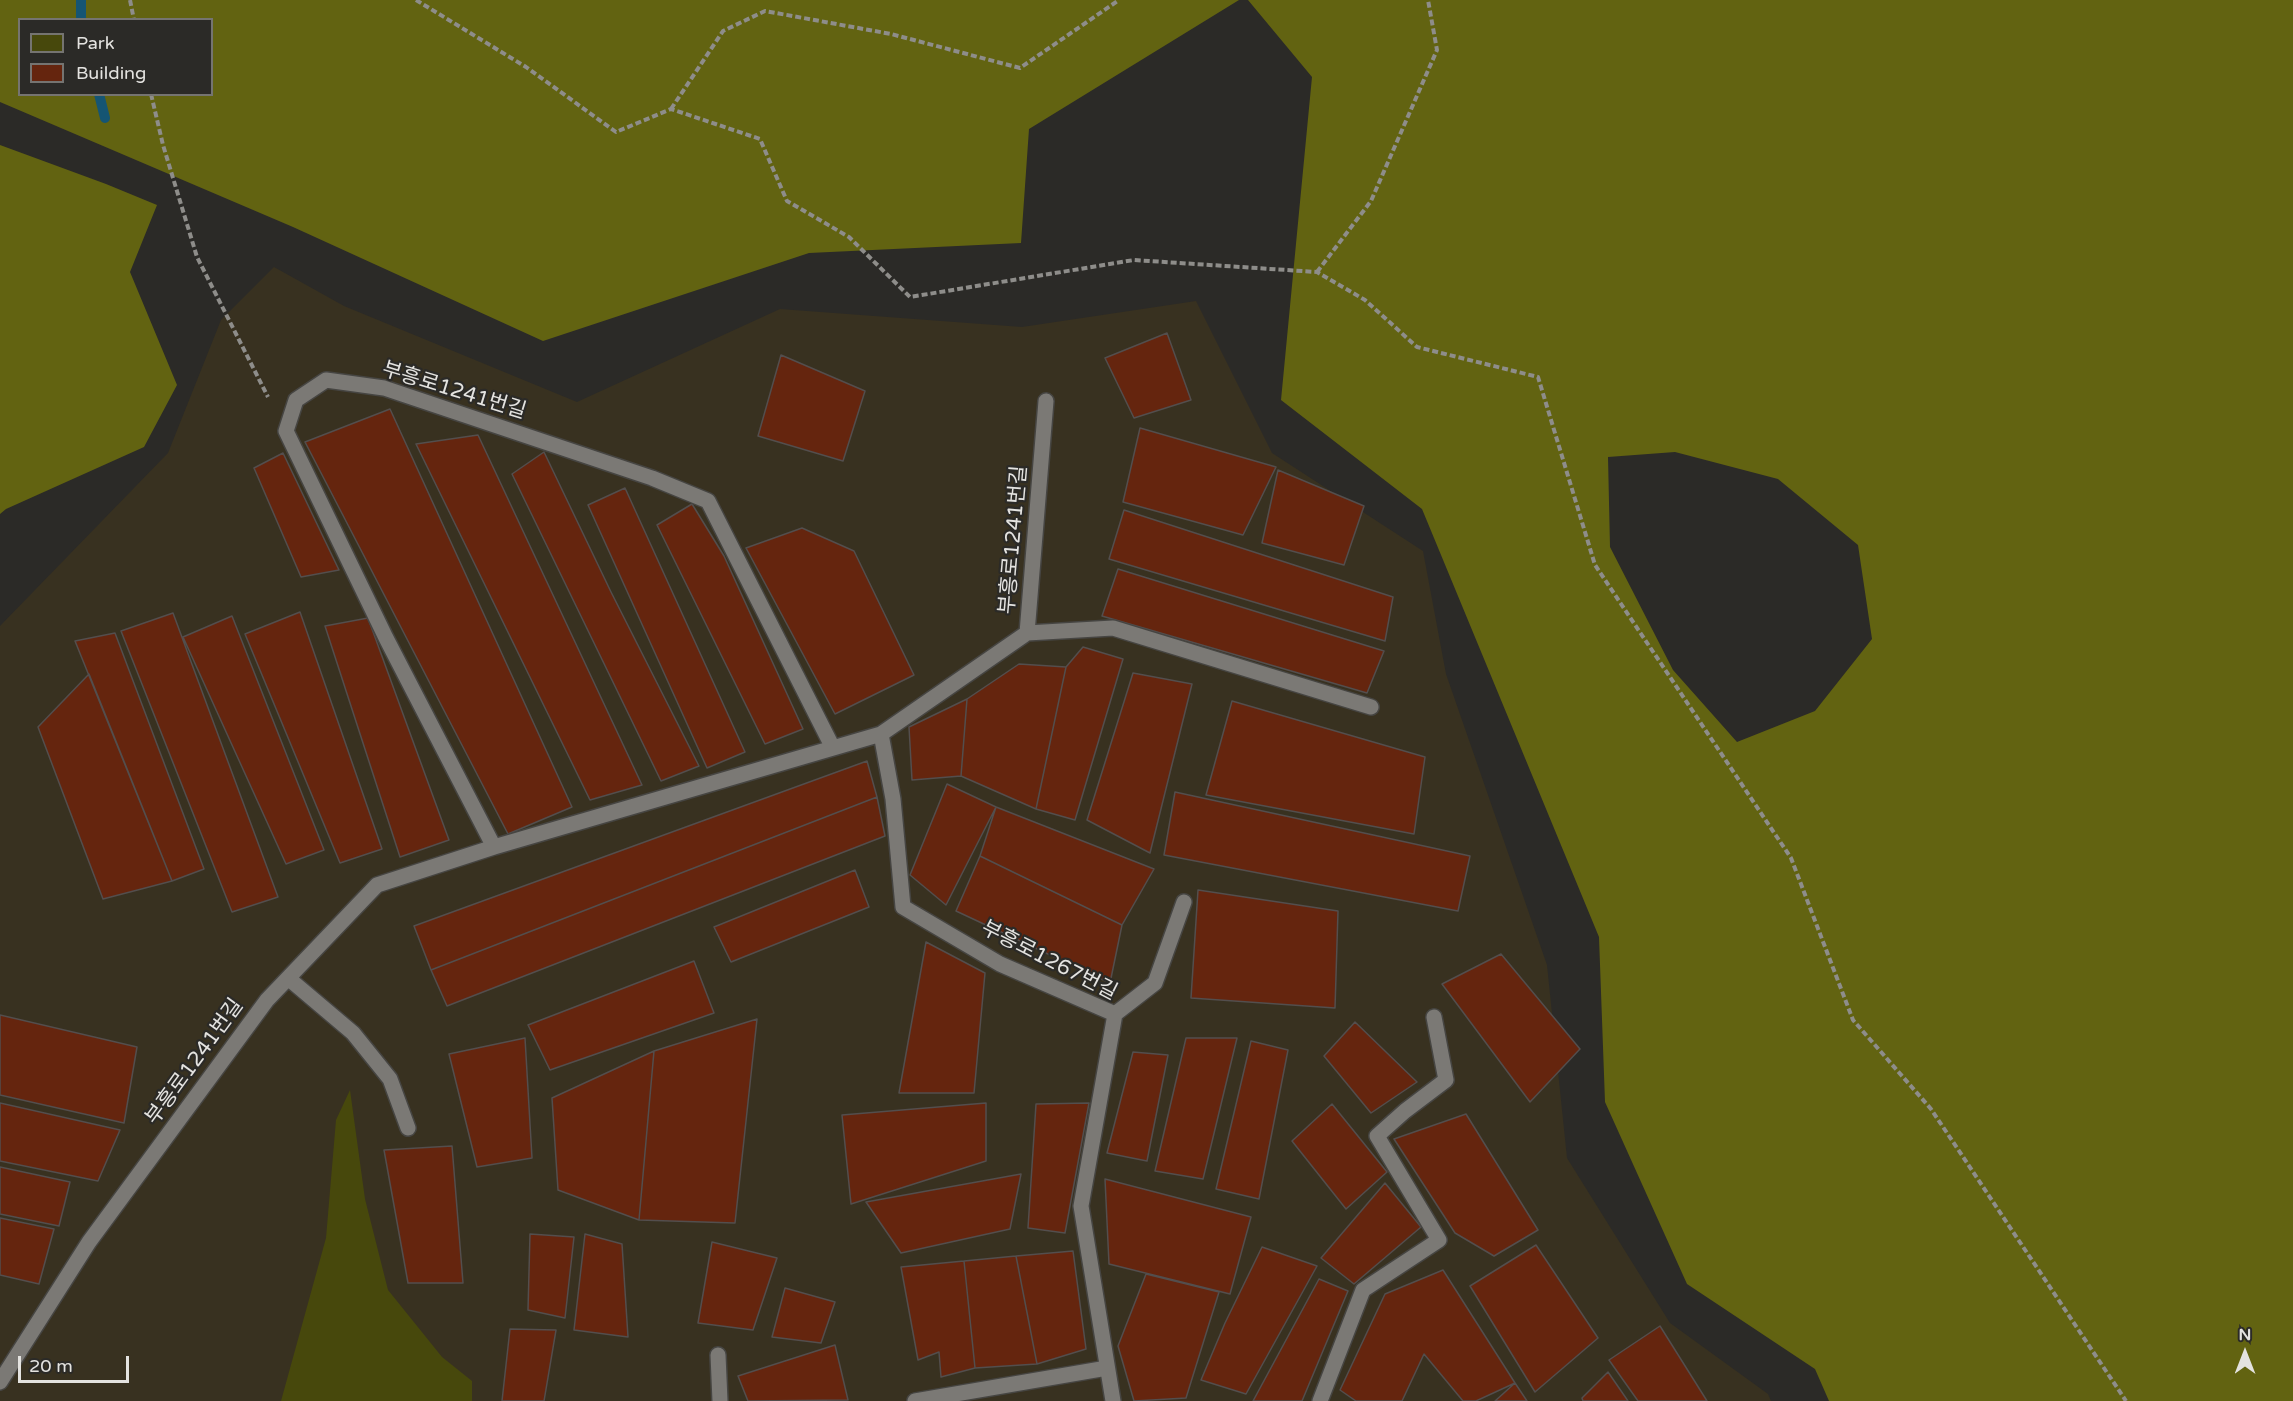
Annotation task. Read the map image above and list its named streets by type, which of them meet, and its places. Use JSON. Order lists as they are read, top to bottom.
{
  "streets": {
    "lane": ["부흥로1241번길", "부흥로1267번길"]
  },
  "crossings": [
    ["부흥로1241번길", "부흥로1267번길"]
  ],
  "legend": ["Park", "Building"],
  "scale_bar": "20 m",
  "north": "top"
}
